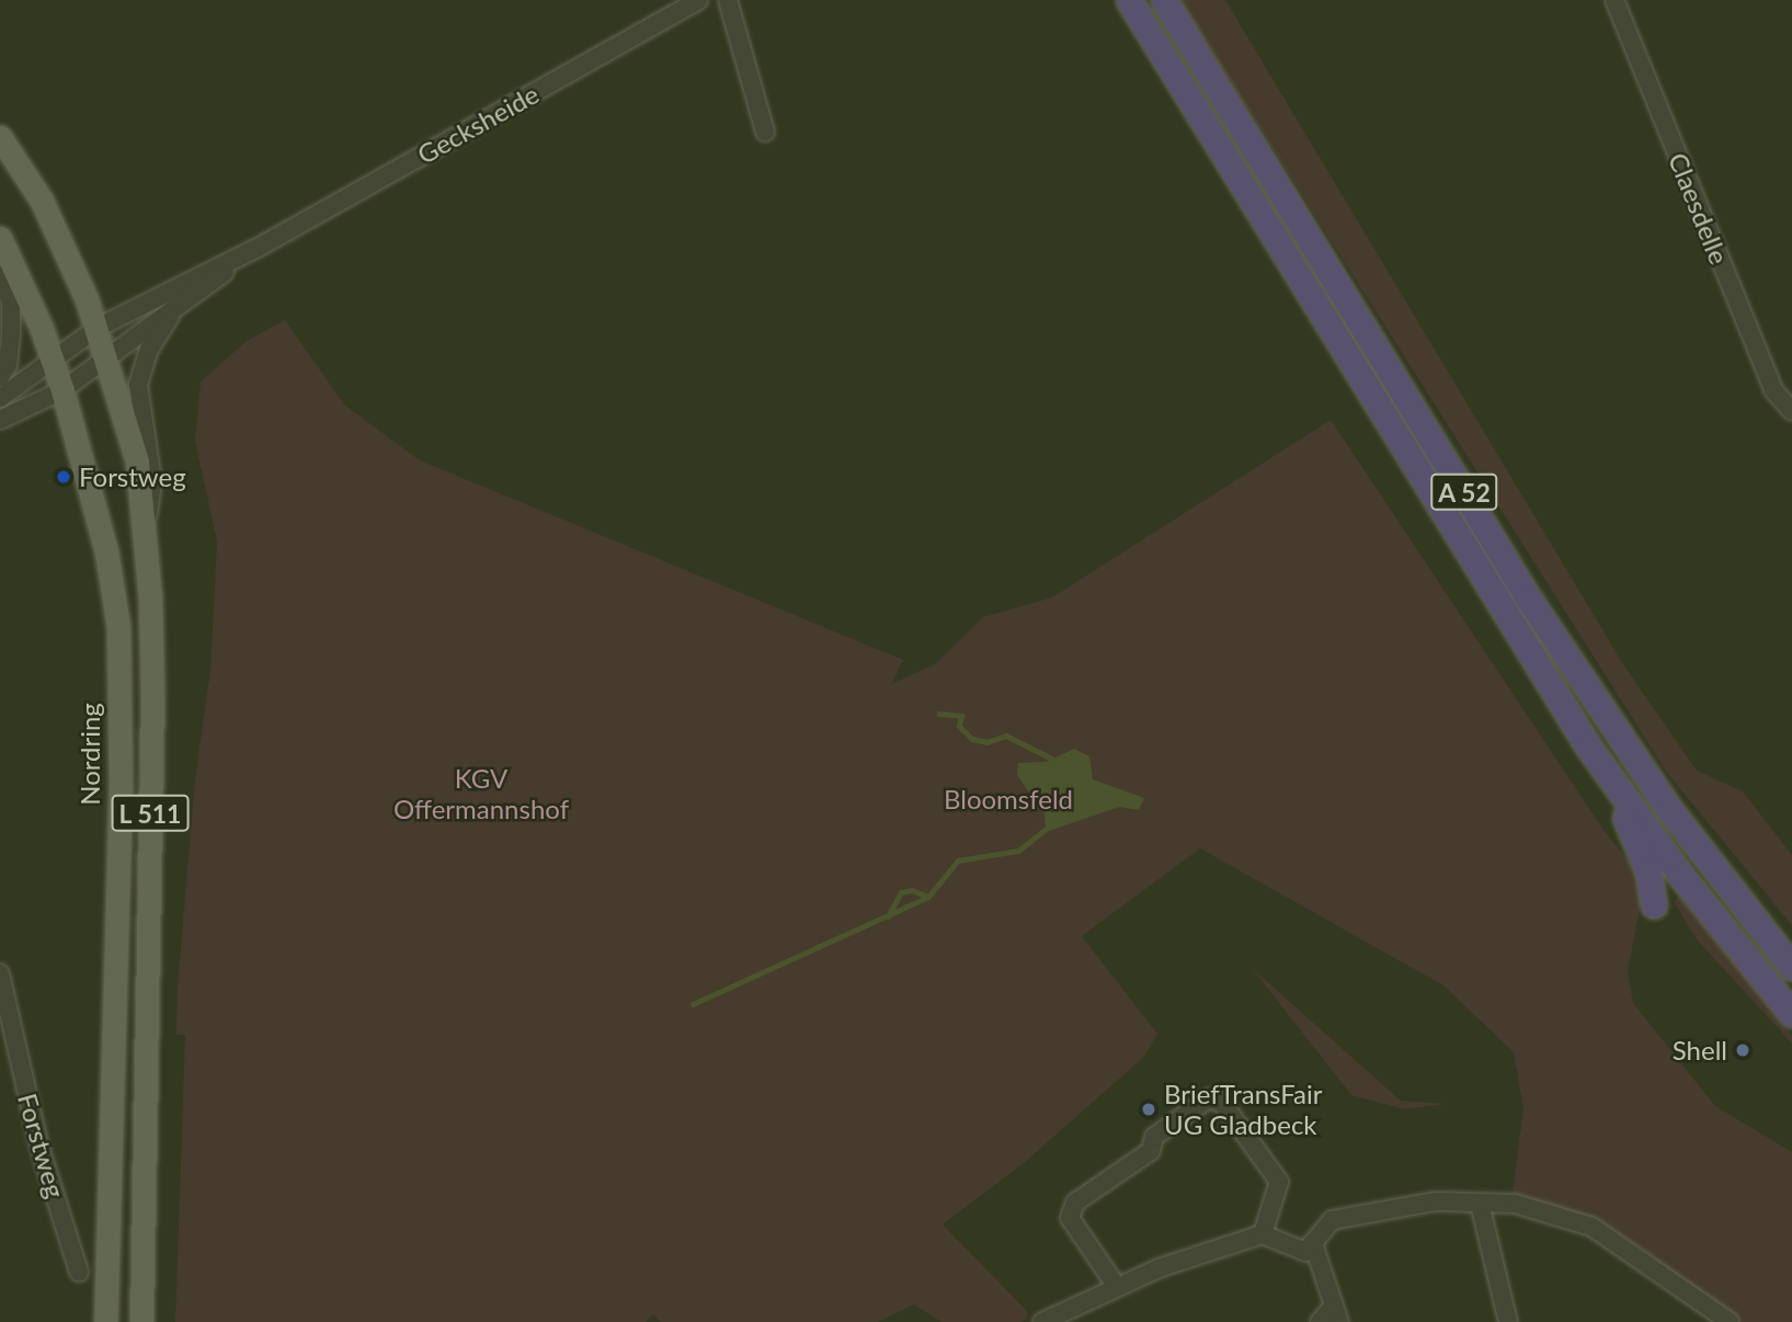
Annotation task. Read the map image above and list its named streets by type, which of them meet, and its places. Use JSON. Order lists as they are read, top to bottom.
{
  "streets": {
    "highway": ["A 52"],
    "main road": ["Nordring", "L 511"],
    "street": ["Gecksheide", "Claesdelle", "Forstweg"]
  },
  "crossings": [
    ["Gecksheide", "Nordring"],
    ["Gecksheide", "L 511"]
  ],
  "parks": ["KGV Offermannshof", "Bloomsfeld"],
  "places": ["Forstweg", "Shell", "BriefTransFair UG Gladbeck"]
}
